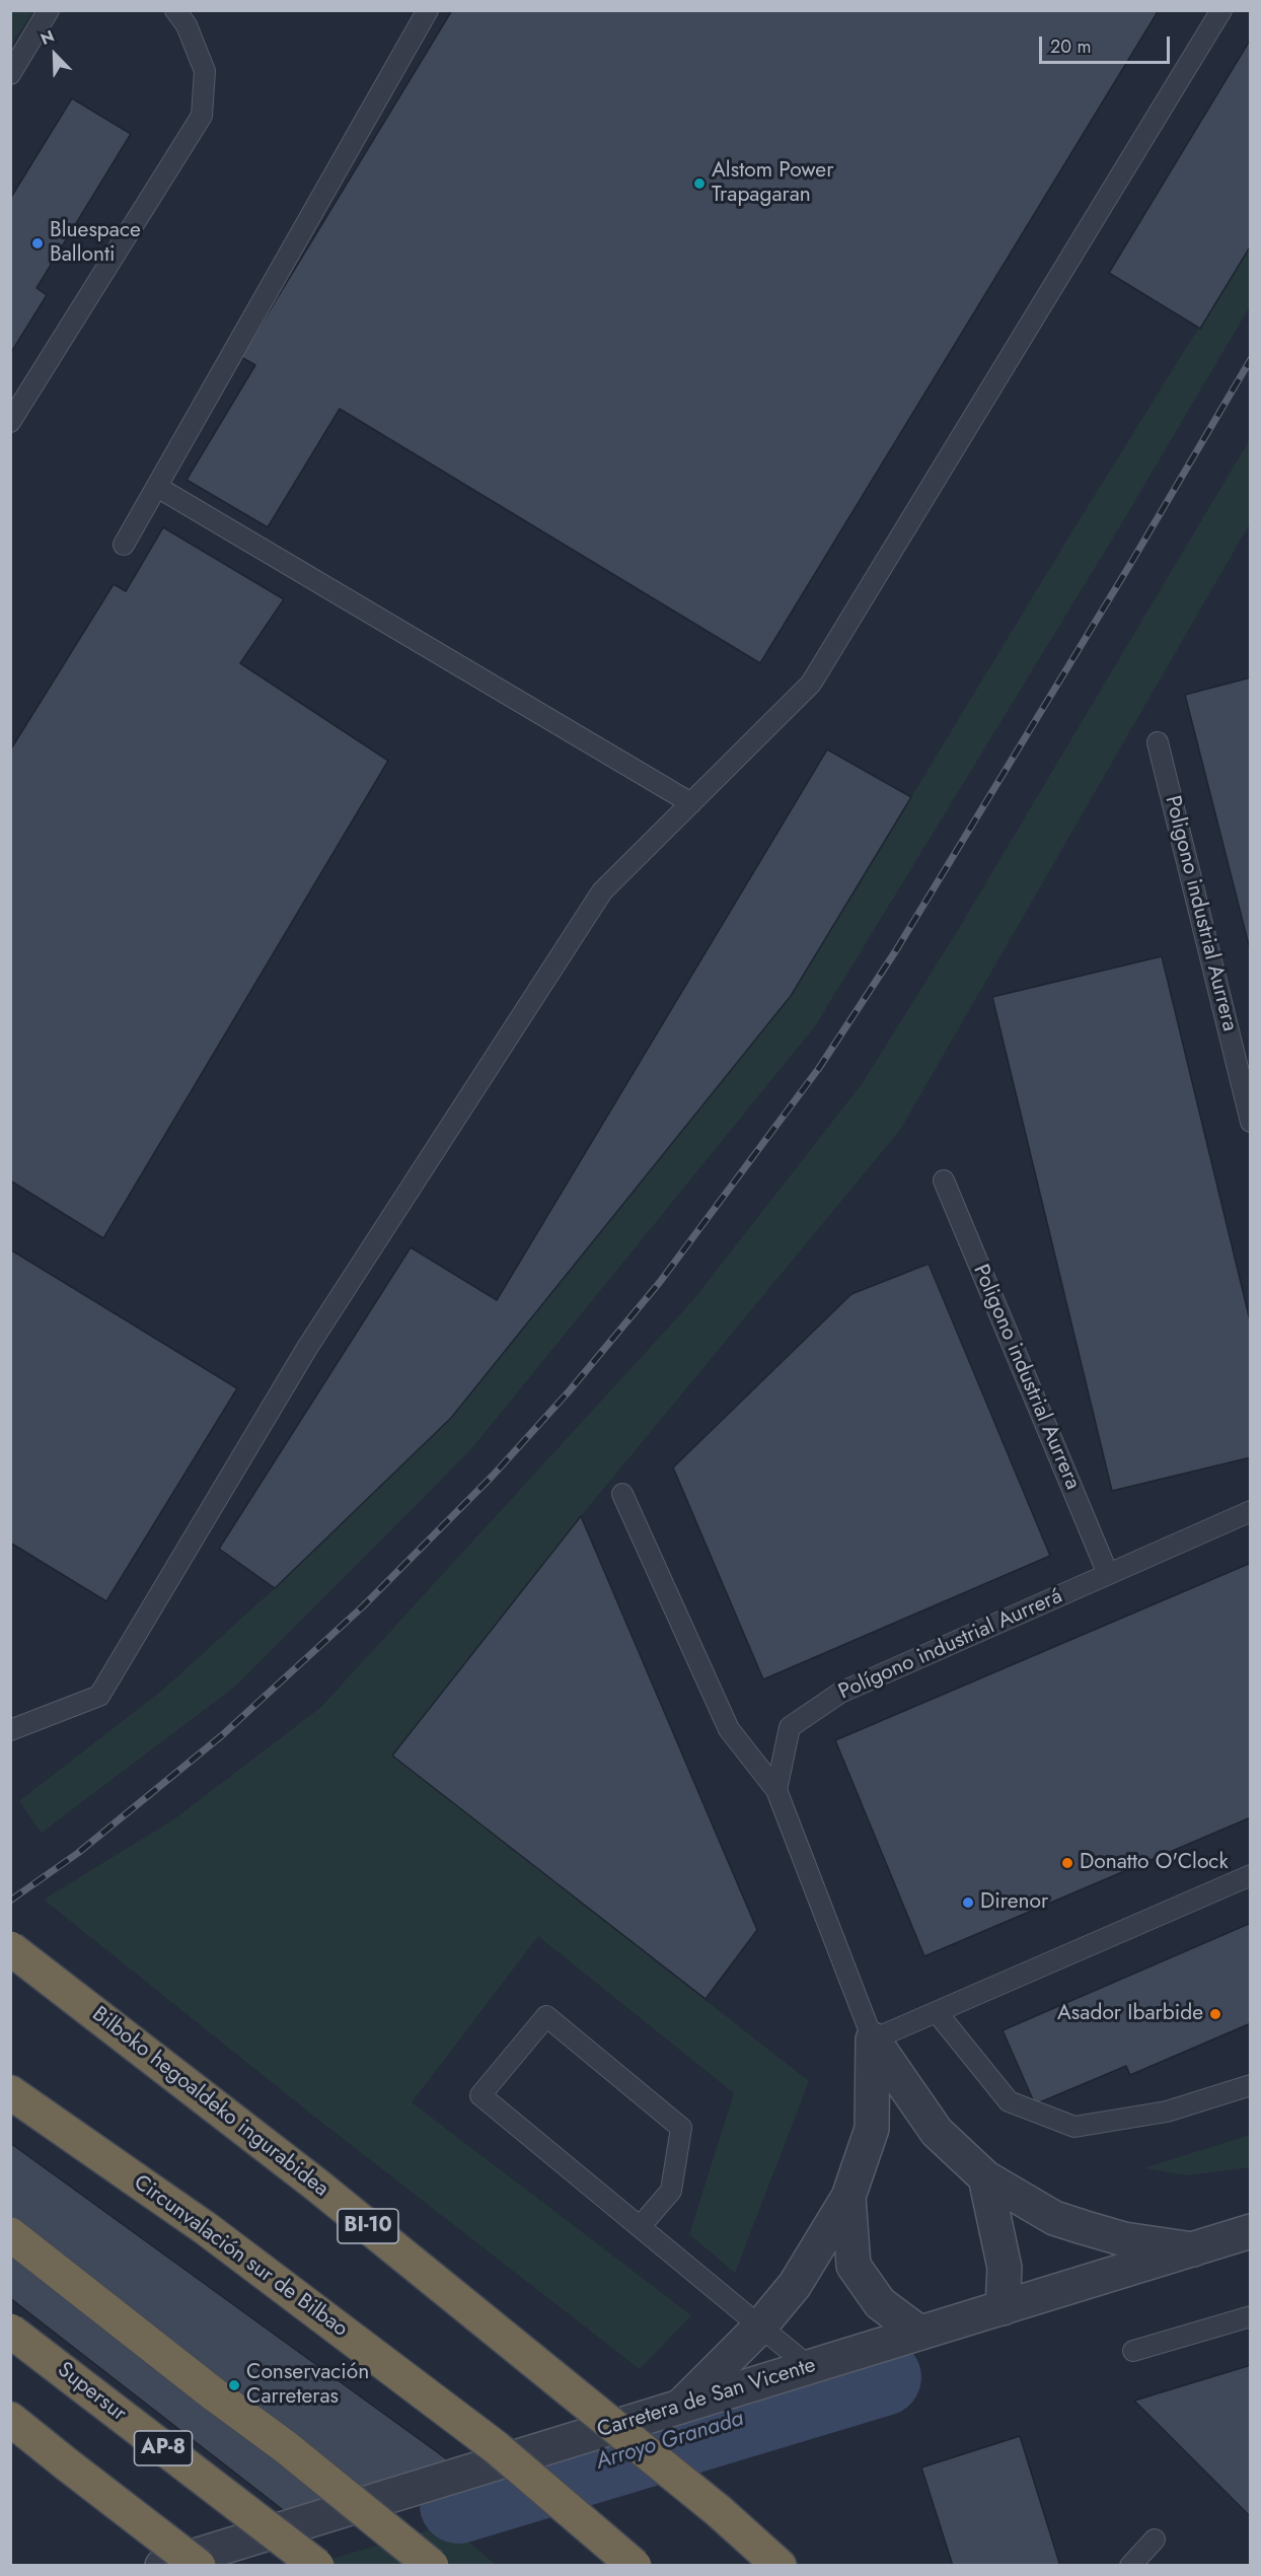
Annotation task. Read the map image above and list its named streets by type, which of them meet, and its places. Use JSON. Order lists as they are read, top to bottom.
{
  "streets": {
    "highway": [
      "Bilboko hegoaldeko ingurabidea",
      "BI-10",
      "Circunvalación sur de Bilbao",
      "Supersur",
      "AP-8"
    ],
    "street": ["Carretera de San Vicente"],
    "lane": ["Poligono industrial Aurrera", "Polígono industrial Aurrerá"]
  },
  "crossings": [
    ["Poligono industrial Aurrera", "Polígono industrial Aurrerá"]
  ],
  "water": ["Arroyo Granada"],
  "places": [
    "Alstom Power Trapagaran",
    "Bluespace Ballonti",
    "Donatto O'Clock",
    "Direnor",
    "Asador Ibarbide",
    "Conservación Carreteras"
  ],
  "scale_bar": "20 m",
  "north": "top left"
}
